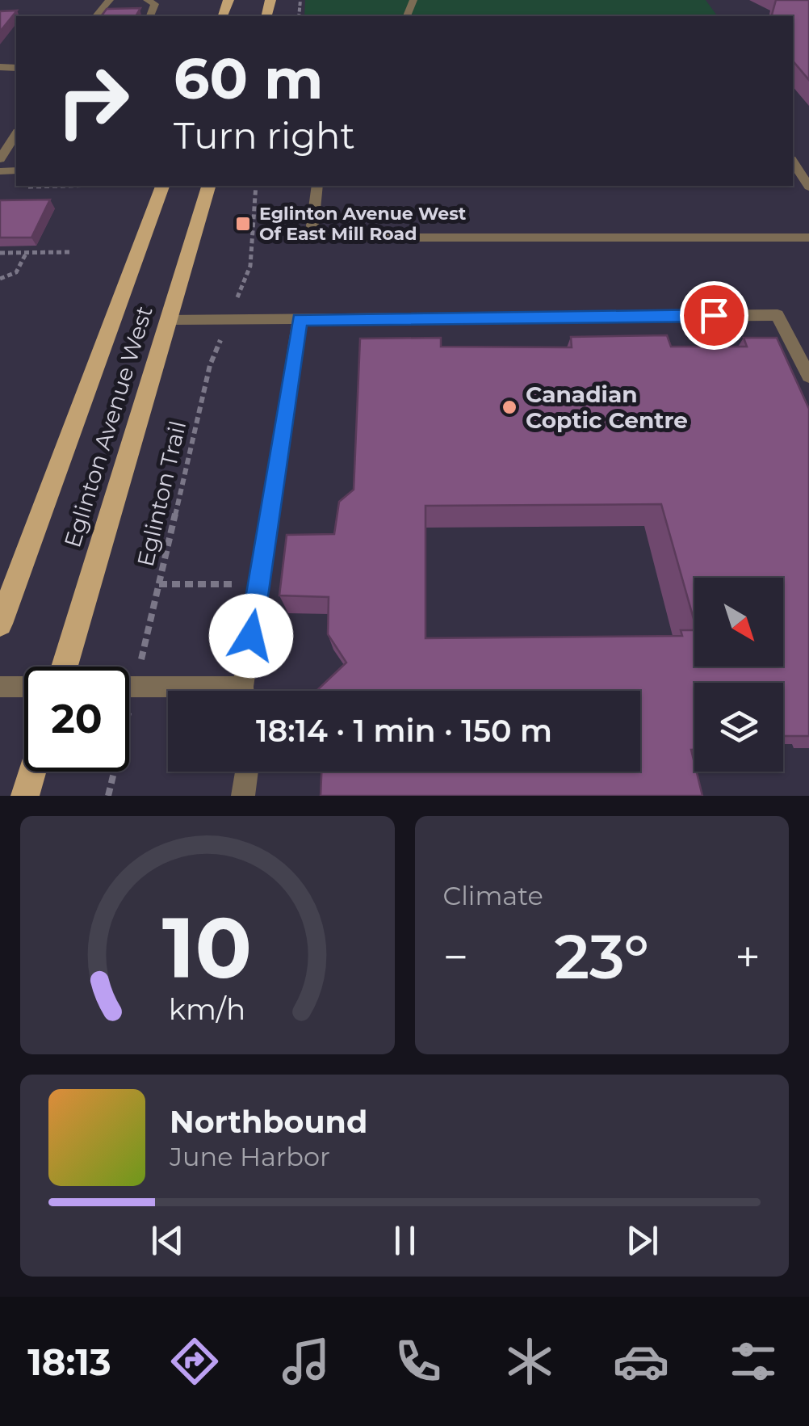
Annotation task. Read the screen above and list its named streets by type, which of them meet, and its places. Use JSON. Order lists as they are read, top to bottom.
{
  "streets": {
    "main road": ["Eglinton Avenue West"],
    "path": ["Eglinton Trail"]
  },
  "places": {
    "transit": ["Eglinton Avenue West Of East Mill Road"],
    "other": ["Canadian Coptic Centre"]
  },
  "north": "bottom right",
  "page": {
    "turn": ["60 m", "Turn right"],
    "limit": "20",
    "trip": "18:14 · 1 min · 150 m",
    "tile": "Climate",
    "heat": ["−", "23°", "+"],
    "song": ["Northbound", "June Harbor"],
    "tabs": "18:13",
    "gauge": ["10", "km/h"]
  }
}
